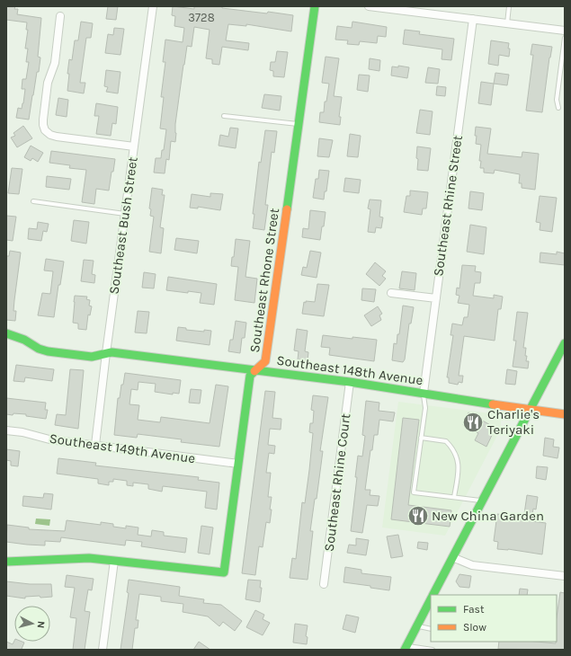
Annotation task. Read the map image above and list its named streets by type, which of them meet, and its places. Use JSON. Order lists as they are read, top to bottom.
{
  "streets": {
    "street": [
      "Southeast Rhine Street",
      "Southeast Bush Street",
      "Southeast Rhone Street",
      "Southeast 148th Avenue",
      "Southeast 149th Avenue",
      "Southeast Rhine Court"
    ]
  },
  "crossings": [
    ["Southeast Rhine Street", "Southeast 148th Avenue"],
    ["Southeast Bush Street", "Southeast 148th Avenue"],
    ["Southeast Bush Street", "Southeast 149th Avenue"],
    ["Southeast Rhone Street", "Southeast 148th Avenue"],
    ["Southeast Rhone Street", "Southeast 149th Avenue"],
    ["Southeast 148th Avenue", "Southeast Rhine Court"]
  ],
  "places": {
    "restaurant": ["Charlie's Teriyaki", "New China Garden"]
  },
  "house_numbers": ["3728"],
  "legend": ["Fast", "Slow"],
  "north": "right"
}
